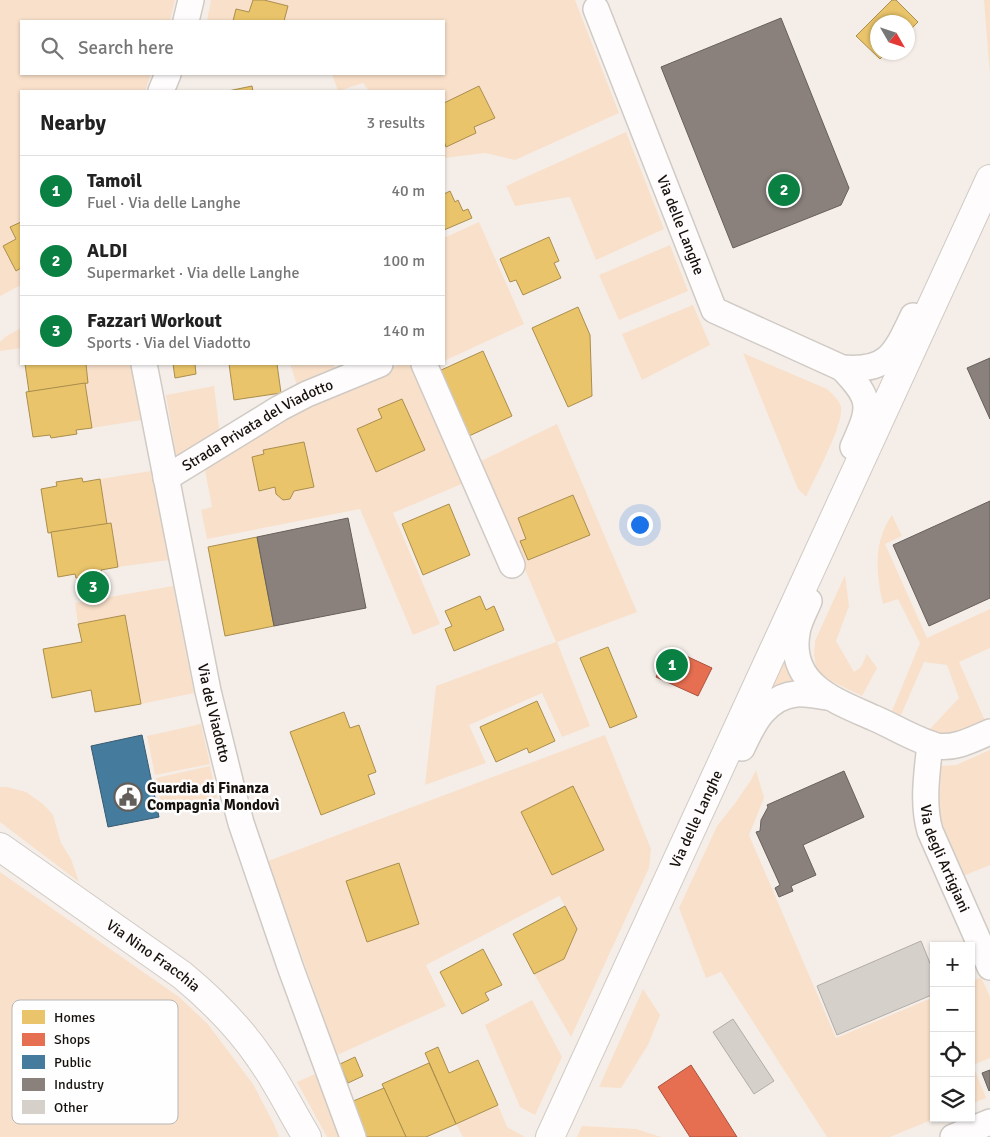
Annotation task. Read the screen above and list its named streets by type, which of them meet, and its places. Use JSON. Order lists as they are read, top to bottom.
{
  "streets": {
    "main road": ["Via delle Langhe", "Via Nino Fracchia"],
    "street": ["Strada Privata del Viadotto", "Via del Viadotto", "Via degli Artigiani"]
  },
  "crossings": [
    ["Strada Privata del Viadotto", "Via del Viadotto"]
  ],
  "places": {
    "public building": ["Guardia di Finanza Compagnia Mondovì"]
  },
  "legend": [
    "Homes",
    "Shops",
    "Public",
    "Industry",
    "Other"
  ],
  "north": "bottom right",
  "page": {
    "search": "Search here",
    "heading": ["Nearby", "3 results"],
    "list": [
      {
        "mark": "1",
        "name": "Tamoil",
        "note": "Fuel · Via delle Langhe",
        "value": "40 m"
      },
      {
        "mark": "2",
        "name": "ALDI",
        "note": "Supermarket · Via delle Langhe",
        "value": "100 m"
      },
      {
        "mark": "3",
        "name": "Fazzari Workout",
        "note": "Sports · Via del Viadotto",
        "value": "140 m"
      }
    ],
    "pins": ["2", "3", "1"],
    "map_buttons": ["+", "−"]
  }
}
